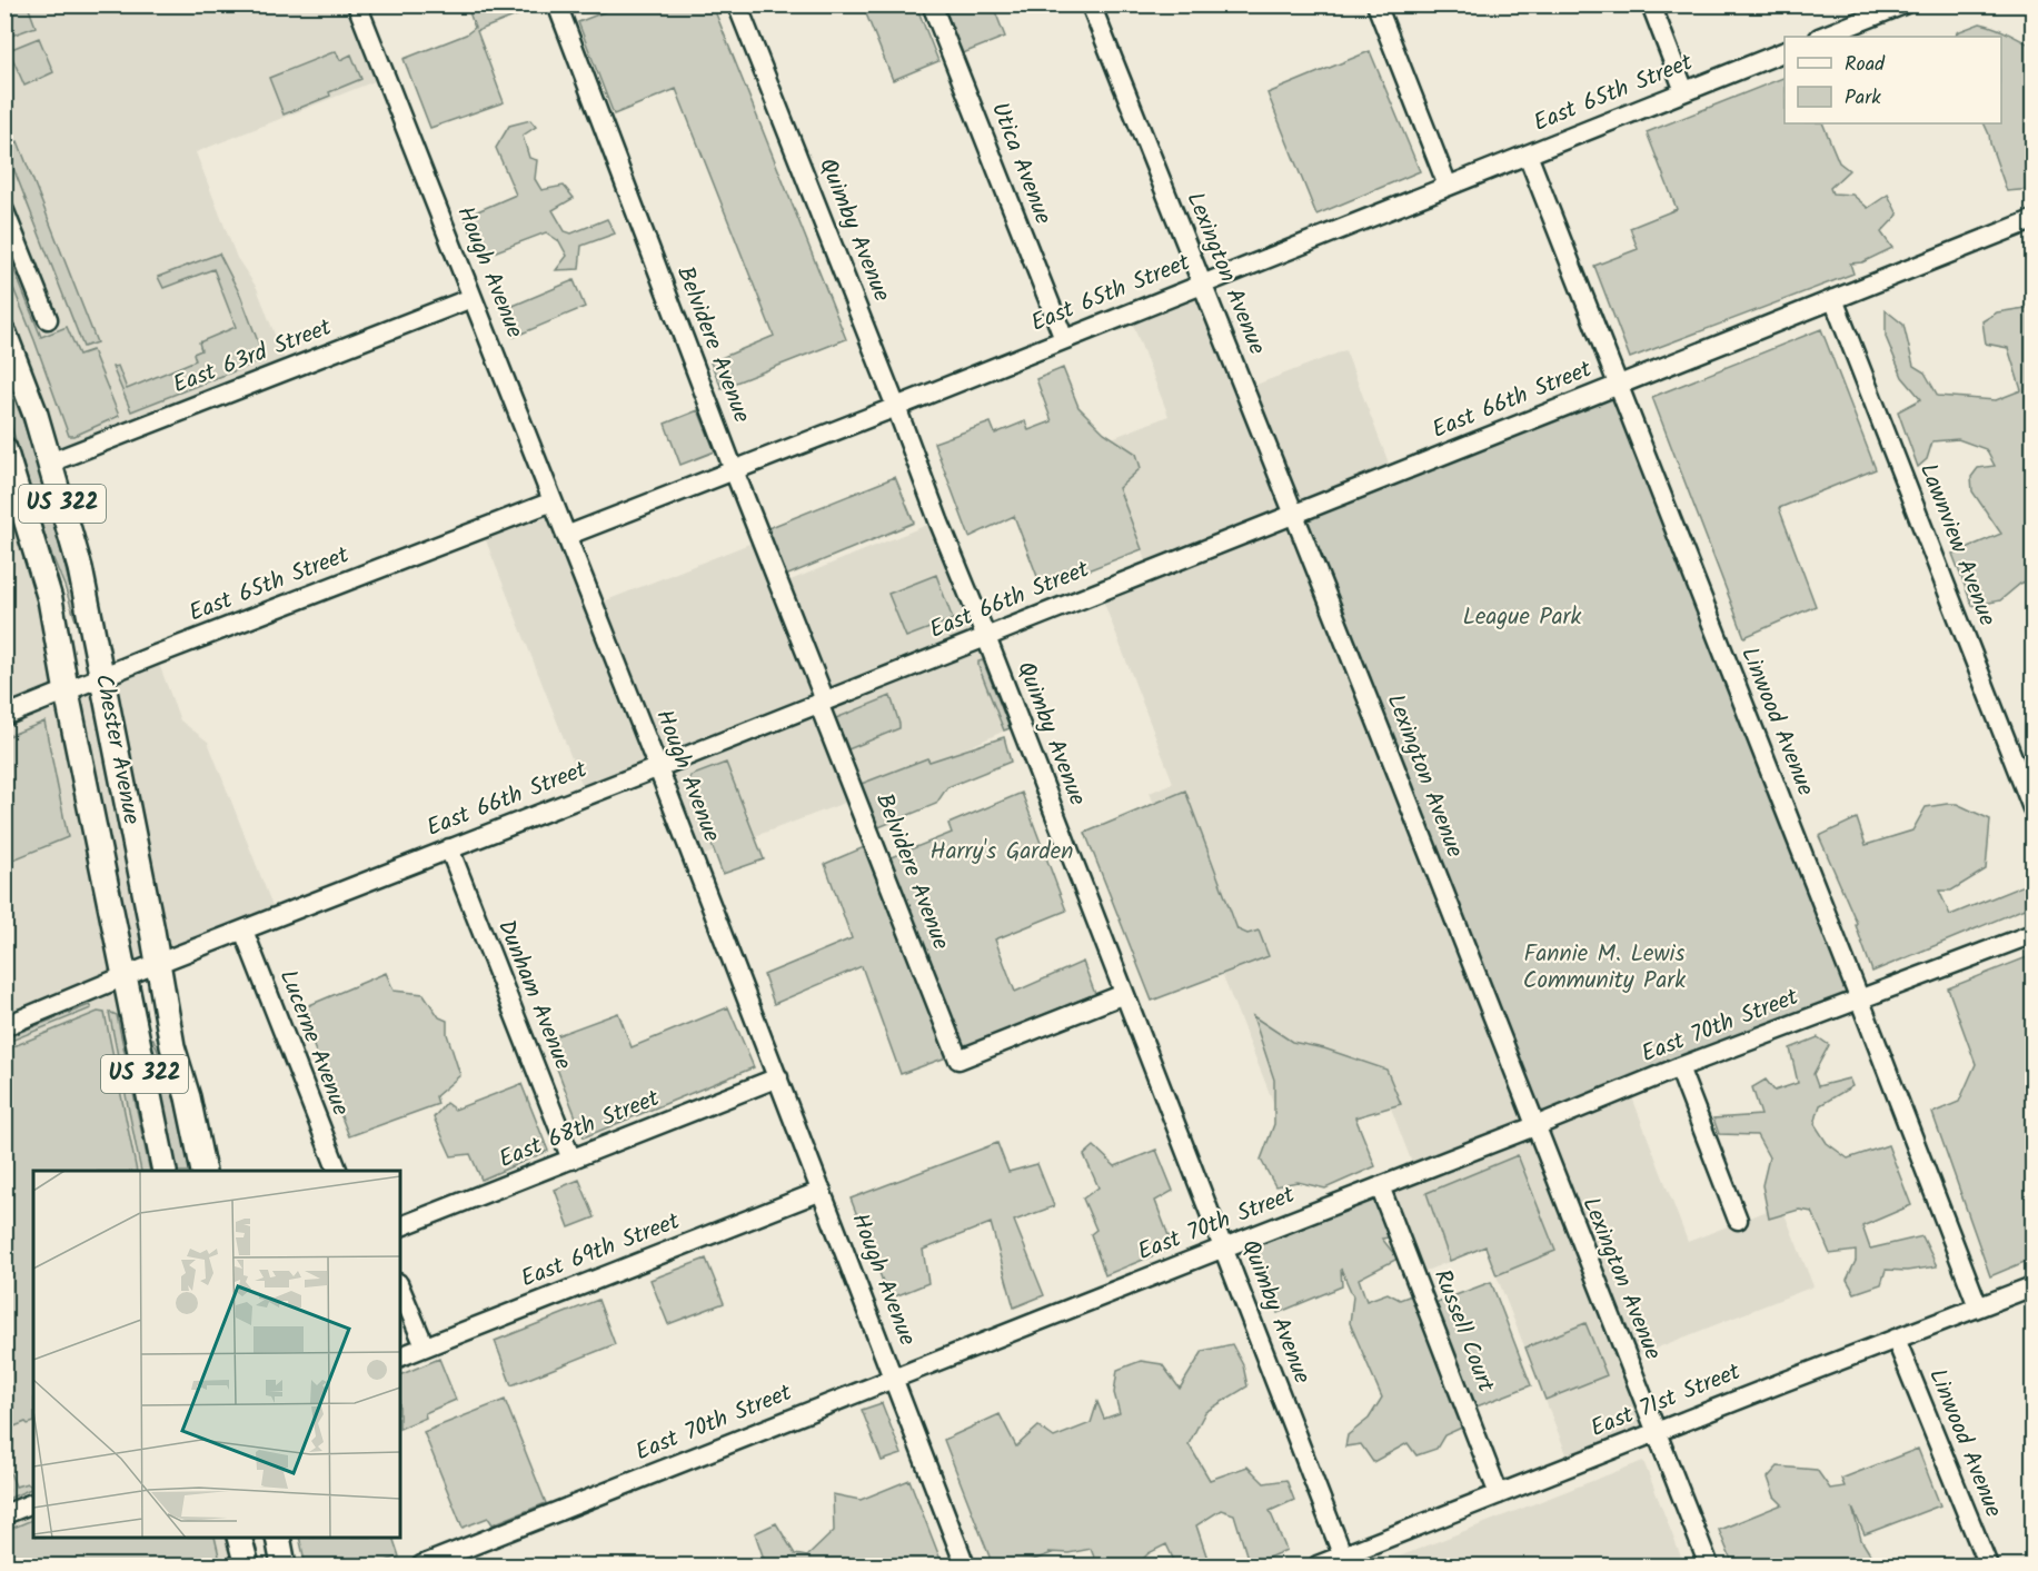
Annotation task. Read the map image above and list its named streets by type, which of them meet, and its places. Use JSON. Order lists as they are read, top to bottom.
{
  "streets": {
    "main road": ["US 322", "Chester Avenue"],
    "street": [
      "East 65th Street",
      "Utica Avenue",
      "Quimby Avenue",
      "Hough Avenue",
      "Lexington Avenue",
      "Belvidere Avenue",
      "East 63rd Street",
      "East 66th Street",
      "Lawnview Avenue",
      "Linwood Avenue",
      "Dunham Avenue",
      "East 70th Street",
      "Lucerne Avenue",
      "East 68th Street",
      "East 69th Street",
      "Russell Court",
      "East 71st Street"
    ]
  },
  "crossings": [
    ["East 65th Street", "Utica Avenue"],
    ["East 65th Street", "Quimby Avenue"],
    ["East 65th Street", "Hough Avenue"],
    ["East 65th Street", "Lexington Avenue"],
    ["East 65th Street", "Belvidere Avenue"],
    ["East 65th Street", "Linwood Avenue"],
    ["East 65th Street", "Chester Avenue"],
    ["Quimby Avenue", "Belvidere Avenue"],
    ["Quimby Avenue", "East 66th Street"],
    ["Quimby Avenue", "East 70th Street"],
    ["Quimby Avenue", "East 71st Street"],
    ["Hough Avenue", "East 63rd Street"],
    ["Hough Avenue", "East 66th Street"],
    ["Hough Avenue", "East 70th Street"],
    ["Hough Avenue", "East 68th Street"],
    ["Hough Avenue", "East 69th Street"],
    ["Lexington Avenue", "East 66th Street"],
    ["Lexington Avenue", "East 70th Street"],
    ["Lexington Avenue", "East 71st Street"],
    ["Belvidere Avenue", "East 66th Street"],
    ["East 63rd Street", "Chester Avenue"],
    ["East 66th Street", "Lawnview Avenue"],
    ["East 66th Street", "Linwood Avenue"],
    ["East 66th Street", "Chester Avenue"],
    ["East 66th Street", "Dunham Avenue"],
    ["East 66th Street", "Lucerne Avenue"],
    ["Linwood Avenue", "East 70th Street"],
    ["Linwood Avenue", "East 71st Street"],
    ["Dunham Avenue", "East 68th Street"],
    ["East 70th Street", "Russell Court"],
    ["Russell Court", "East 71st Street"]
  ],
  "parks": ["League Park", "Harry's Garden", "Fannie M. Lewis Community Park"],
  "legend": ["Road", "Park"]
}
